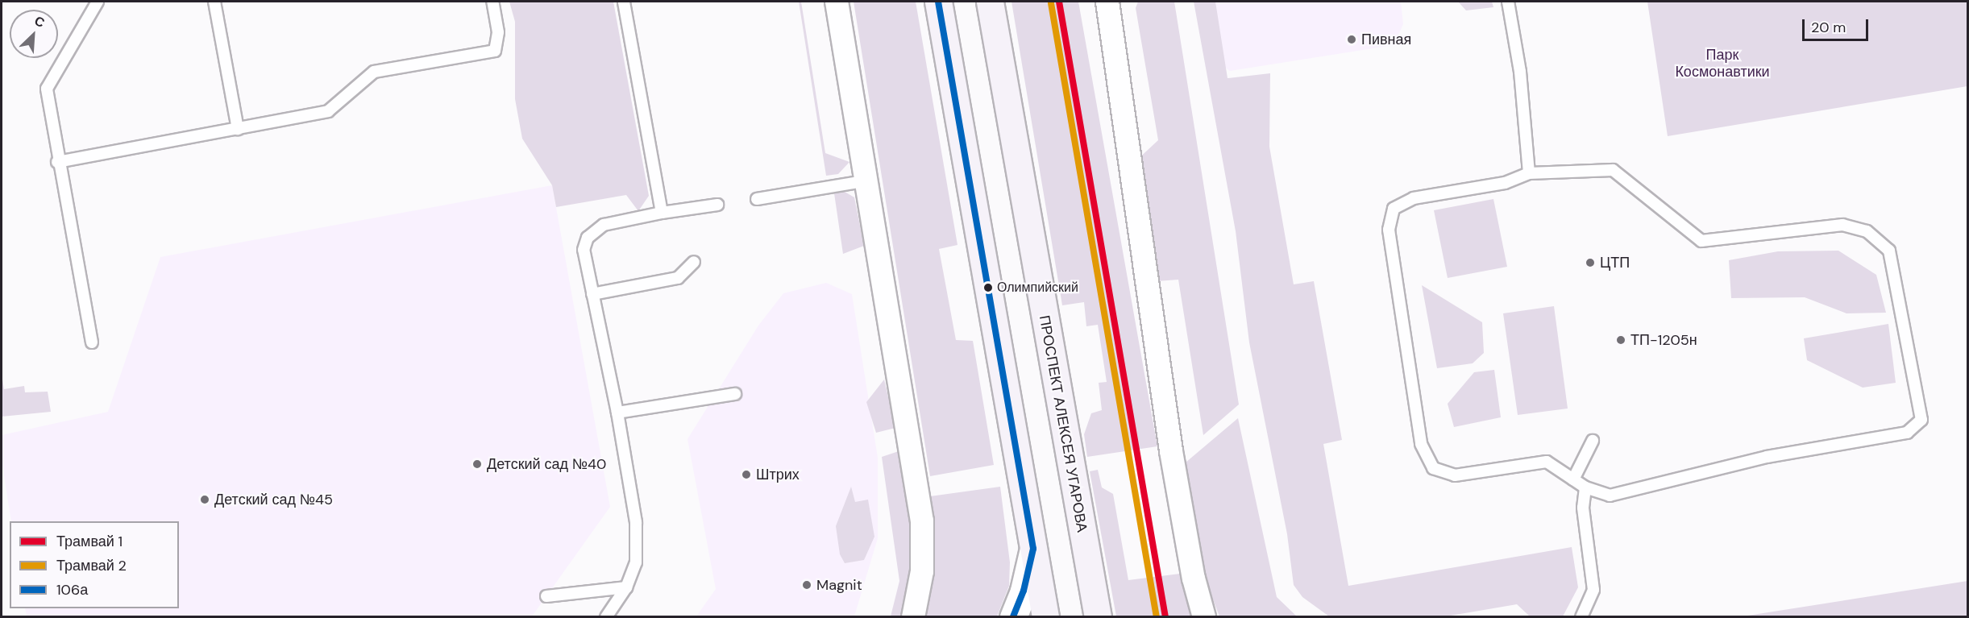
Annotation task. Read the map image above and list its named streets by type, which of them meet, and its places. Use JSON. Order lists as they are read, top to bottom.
{
  "streets": {
    "main road": ["ПРОСПЕКТ АЛЕКСЕЯ УГАРОВА"]
  },
  "parks": ["Парк Космонавтики"],
  "places": [
    "Пивная",
    "ЦТП",
    "Олимпийский",
    "ТП-1205н",
    "Детский сад №40",
    "Штрих",
    "Детский сад №45",
    "Magnit"
  ],
  "lines": ["tram line 1", "transit line 106а", "tram line 2"],
  "legend": ["Трамвай 1", "Трамвай 2", "106а"],
  "scale_bar": "20 m",
  "north": "top right"
}
